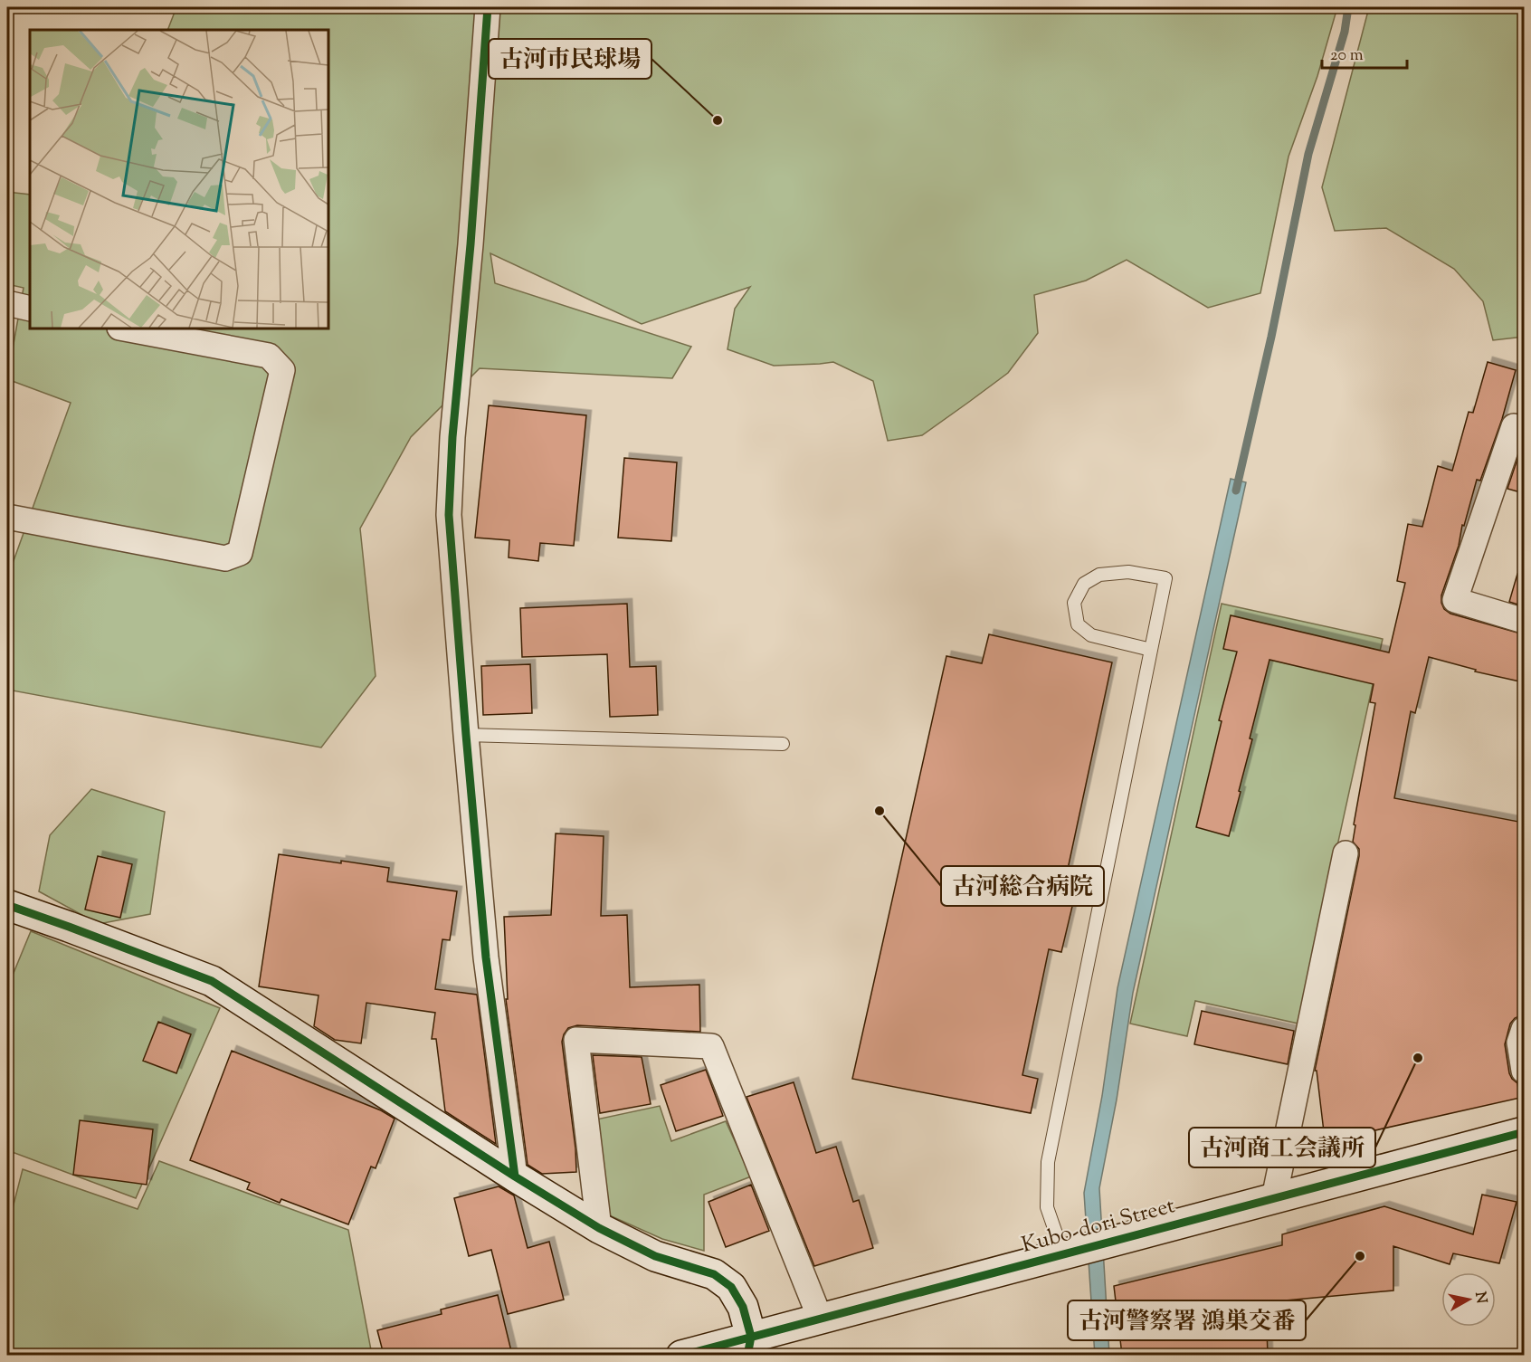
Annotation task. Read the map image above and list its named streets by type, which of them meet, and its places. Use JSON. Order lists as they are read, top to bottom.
{
  "streets": {
    "street": ["Kubo-dori Street"]
  },
  "places": [
    "古河市民球場",
    "古河総合病院",
    "古河商工会議所",
    "古河警察署 鴻巣交番"
  ],
  "scale_bar": "20 m",
  "north": "right"
}
